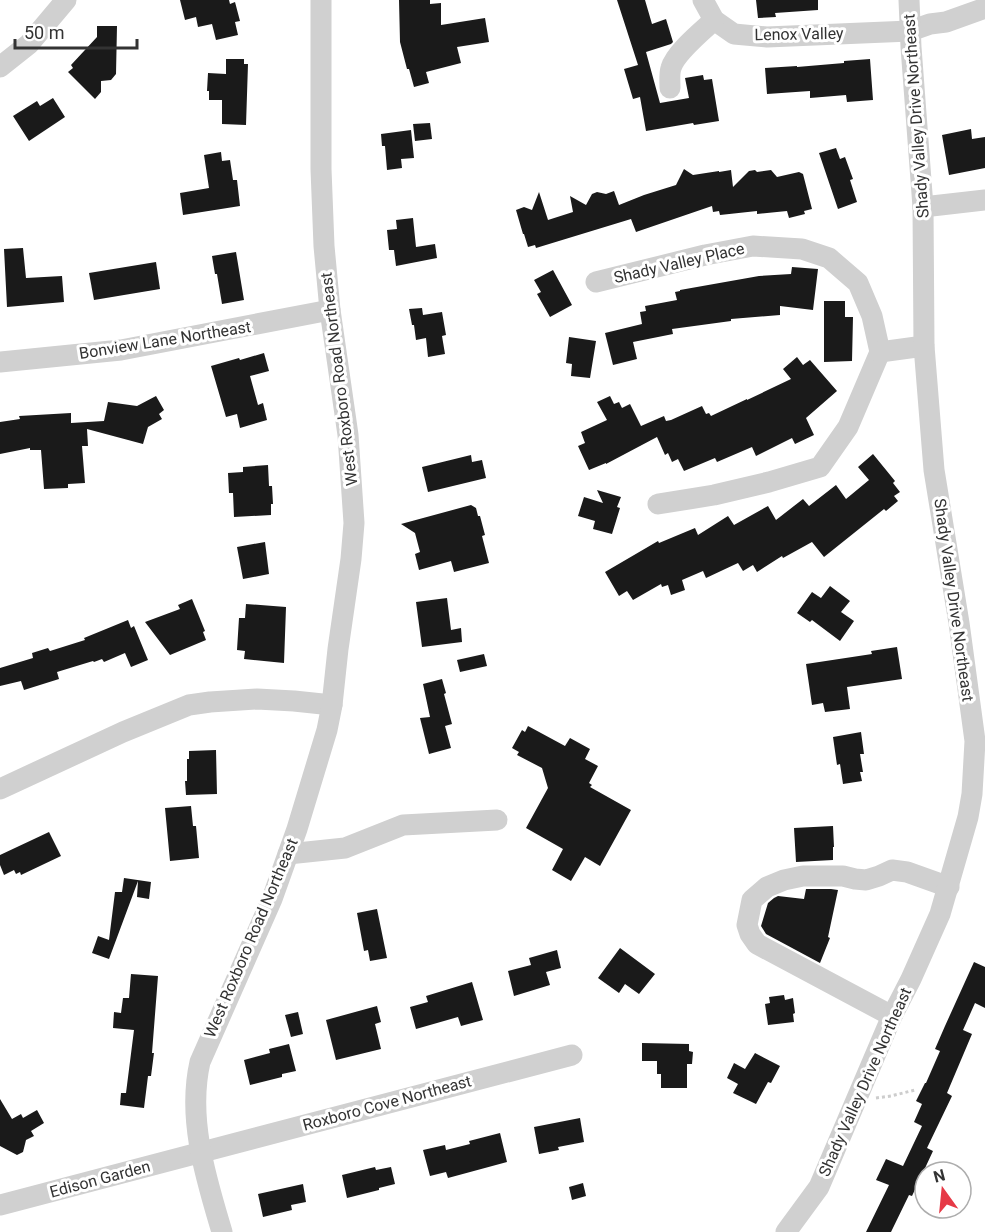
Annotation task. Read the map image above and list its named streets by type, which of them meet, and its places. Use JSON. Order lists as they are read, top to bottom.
{
  "streets": {
    "street": [
      "Lenox Valley",
      "Shady Valley Drive Northeast",
      "Shady Valley Place",
      "Bonview Lane Northeast",
      "West Roxboro Road Northeast",
      "Roxboro Cove Northeast",
      "Edison Garden"
    ]
  },
  "crossings": [
    ["Lenox Valley", "Shady Valley Drive Northeast"],
    ["Bonview Lane Northeast", "West Roxboro Road Northeast"],
    ["West Roxboro Road Northeast", "Roxboro Cove Northeast"],
    ["West Roxboro Road Northeast", "Edison Garden"],
    ["Roxboro Cove Northeast", "Edison Garden"]
  ],
  "scale_bar": "50 m",
  "north": "top"
}
